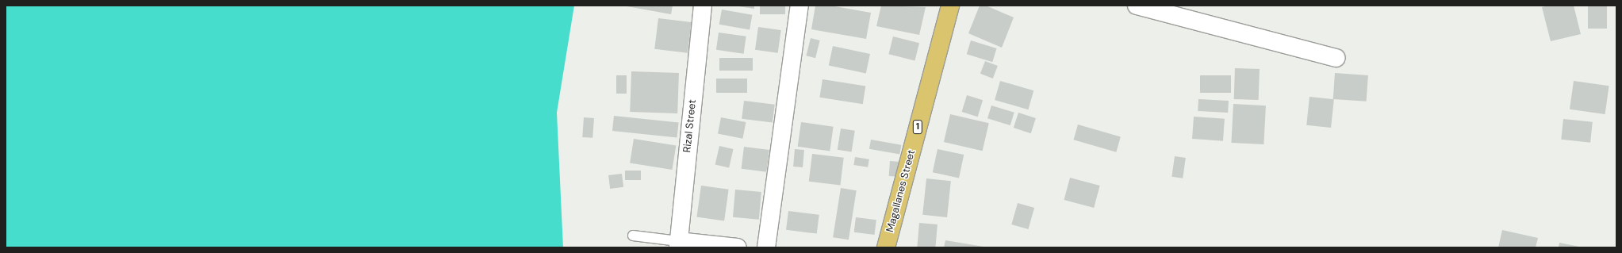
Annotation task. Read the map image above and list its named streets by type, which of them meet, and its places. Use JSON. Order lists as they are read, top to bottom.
{
  "streets": {
    "highway": ["1", "Magallanes Street"],
    "street": ["Rizal Street"]
  }
}
